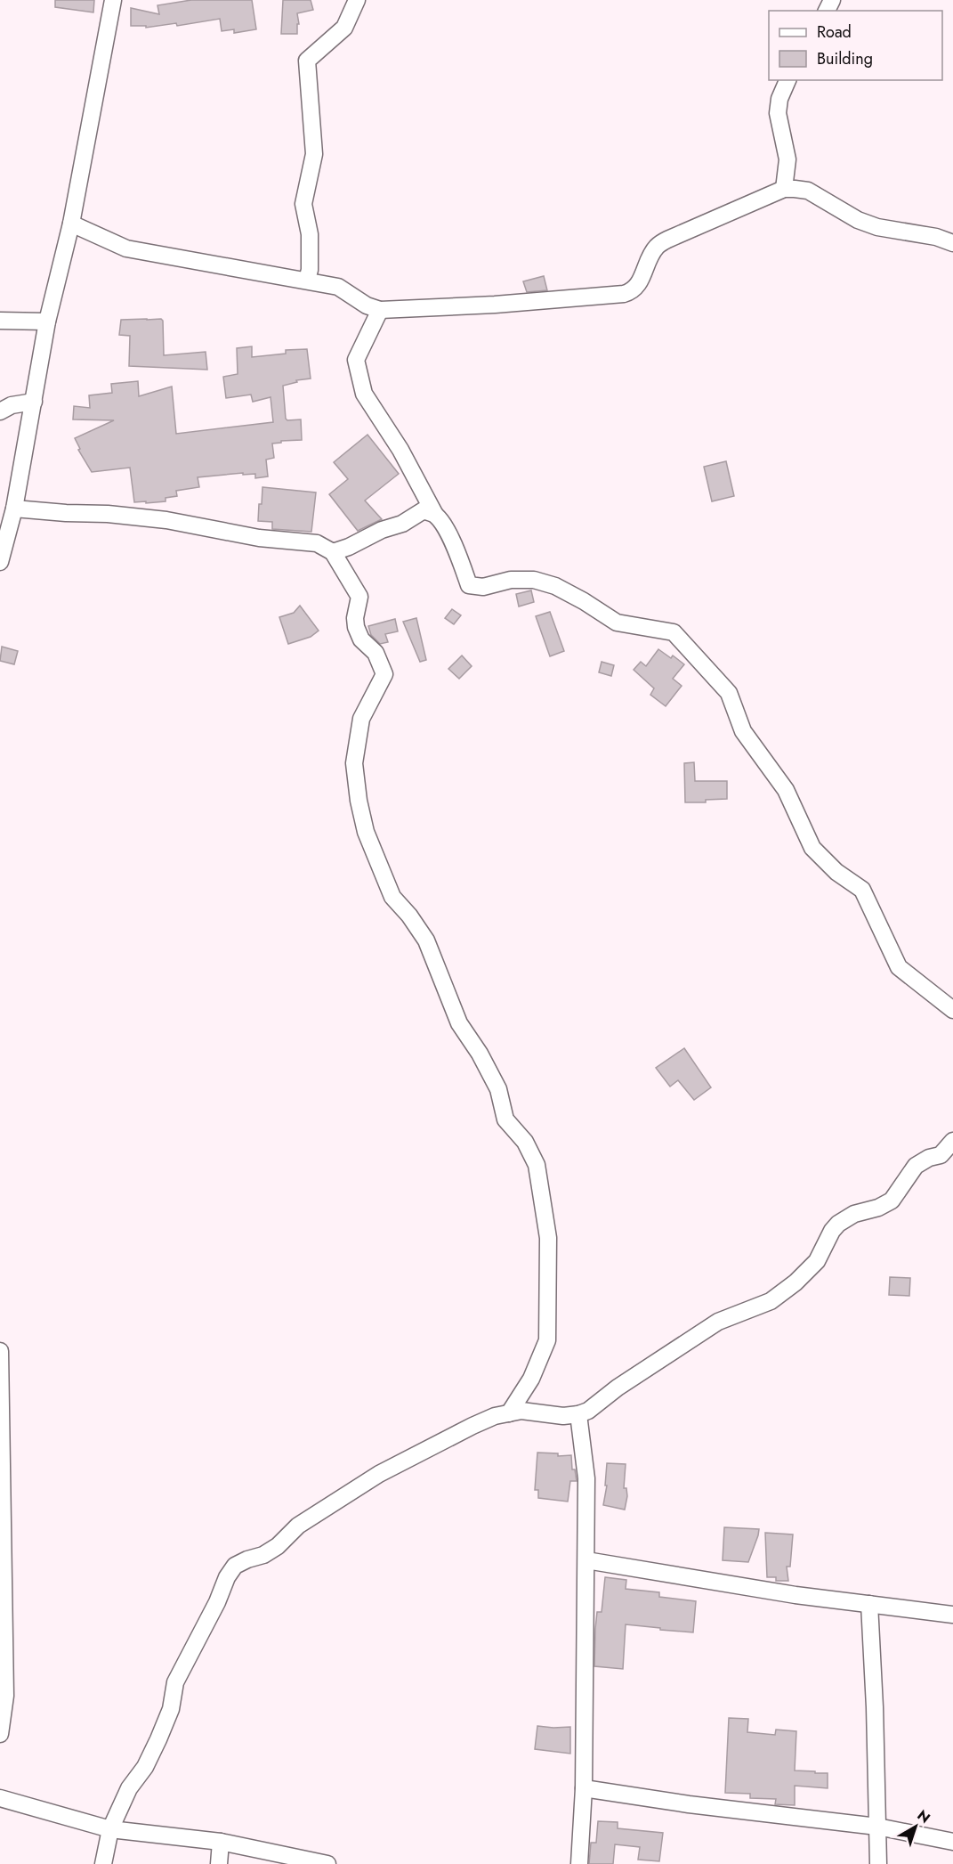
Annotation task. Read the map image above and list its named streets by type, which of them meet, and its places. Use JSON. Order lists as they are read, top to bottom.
{
  "legend": ["Road", "Building"],
  "north": "top right"
}
